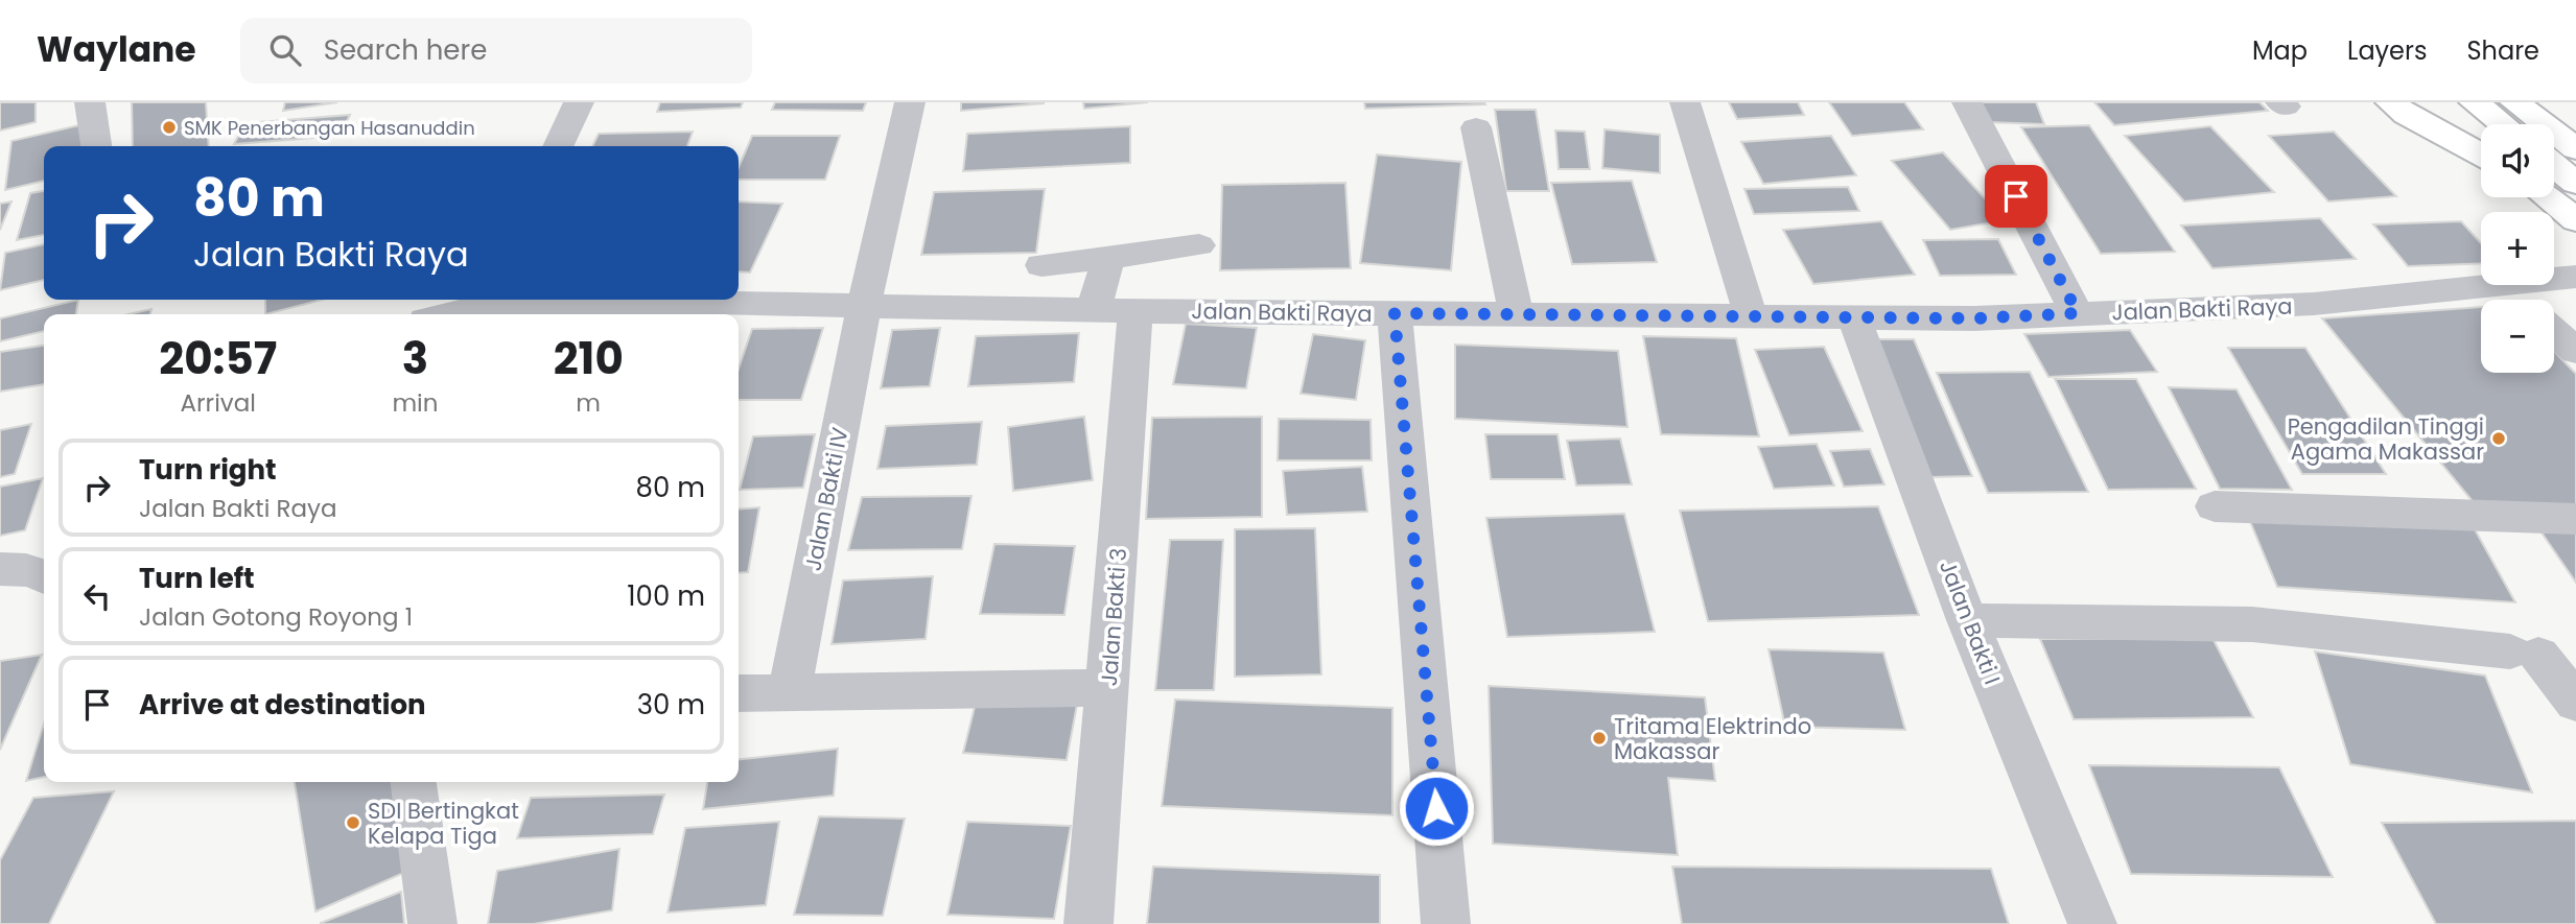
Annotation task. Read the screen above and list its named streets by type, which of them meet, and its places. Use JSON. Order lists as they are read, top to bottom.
{
  "streets": {
    "street": [
      "Jalan Bakti Raya",
      "Jalan Bakti IV",
      "Jalan Bakti 3",
      "Jalan Bakti I"
    ]
  },
  "crossings": [
    ["Jalan Bakti Raya", "Jalan Bakti IV"],
    ["Jalan Bakti Raya", "Jalan Bakti 3"],
    ["Jalan Bakti Raya", "Jalan Bakti I"]
  ],
  "places": [
    "SMK Penerbangan Hasanuddin",
    "Pengadilan Tinggi Agama Makassar",
    "Tritama Elektrindo Makassar",
    "SDI Bertingkat Kelapa Tiga"
  ],
  "page": {
    "header": "Waylane",
    "search": "Search here",
    "nav": ["Map", "Layers", "Share"],
    "map_buttons": ["+", "−"],
    "turn": ["80 m", "Jalan Bakti Raya"],
    "eta": [
      "20:57",
      "Arrival",
      "3",
      "min",
      "210",
      "m"
    ],
    "list": [
      {
        "name": "Turn right",
        "note": "Jalan Bakti Raya",
        "value": "80 m"
      },
      {
        "name": "Turn left",
        "note": "Jalan Gotong Royong 1",
        "value": "100 m"
      },
      {
        "name": "Arrive at destination",
        "value": "30 m"
      }
    ]
  }
}
